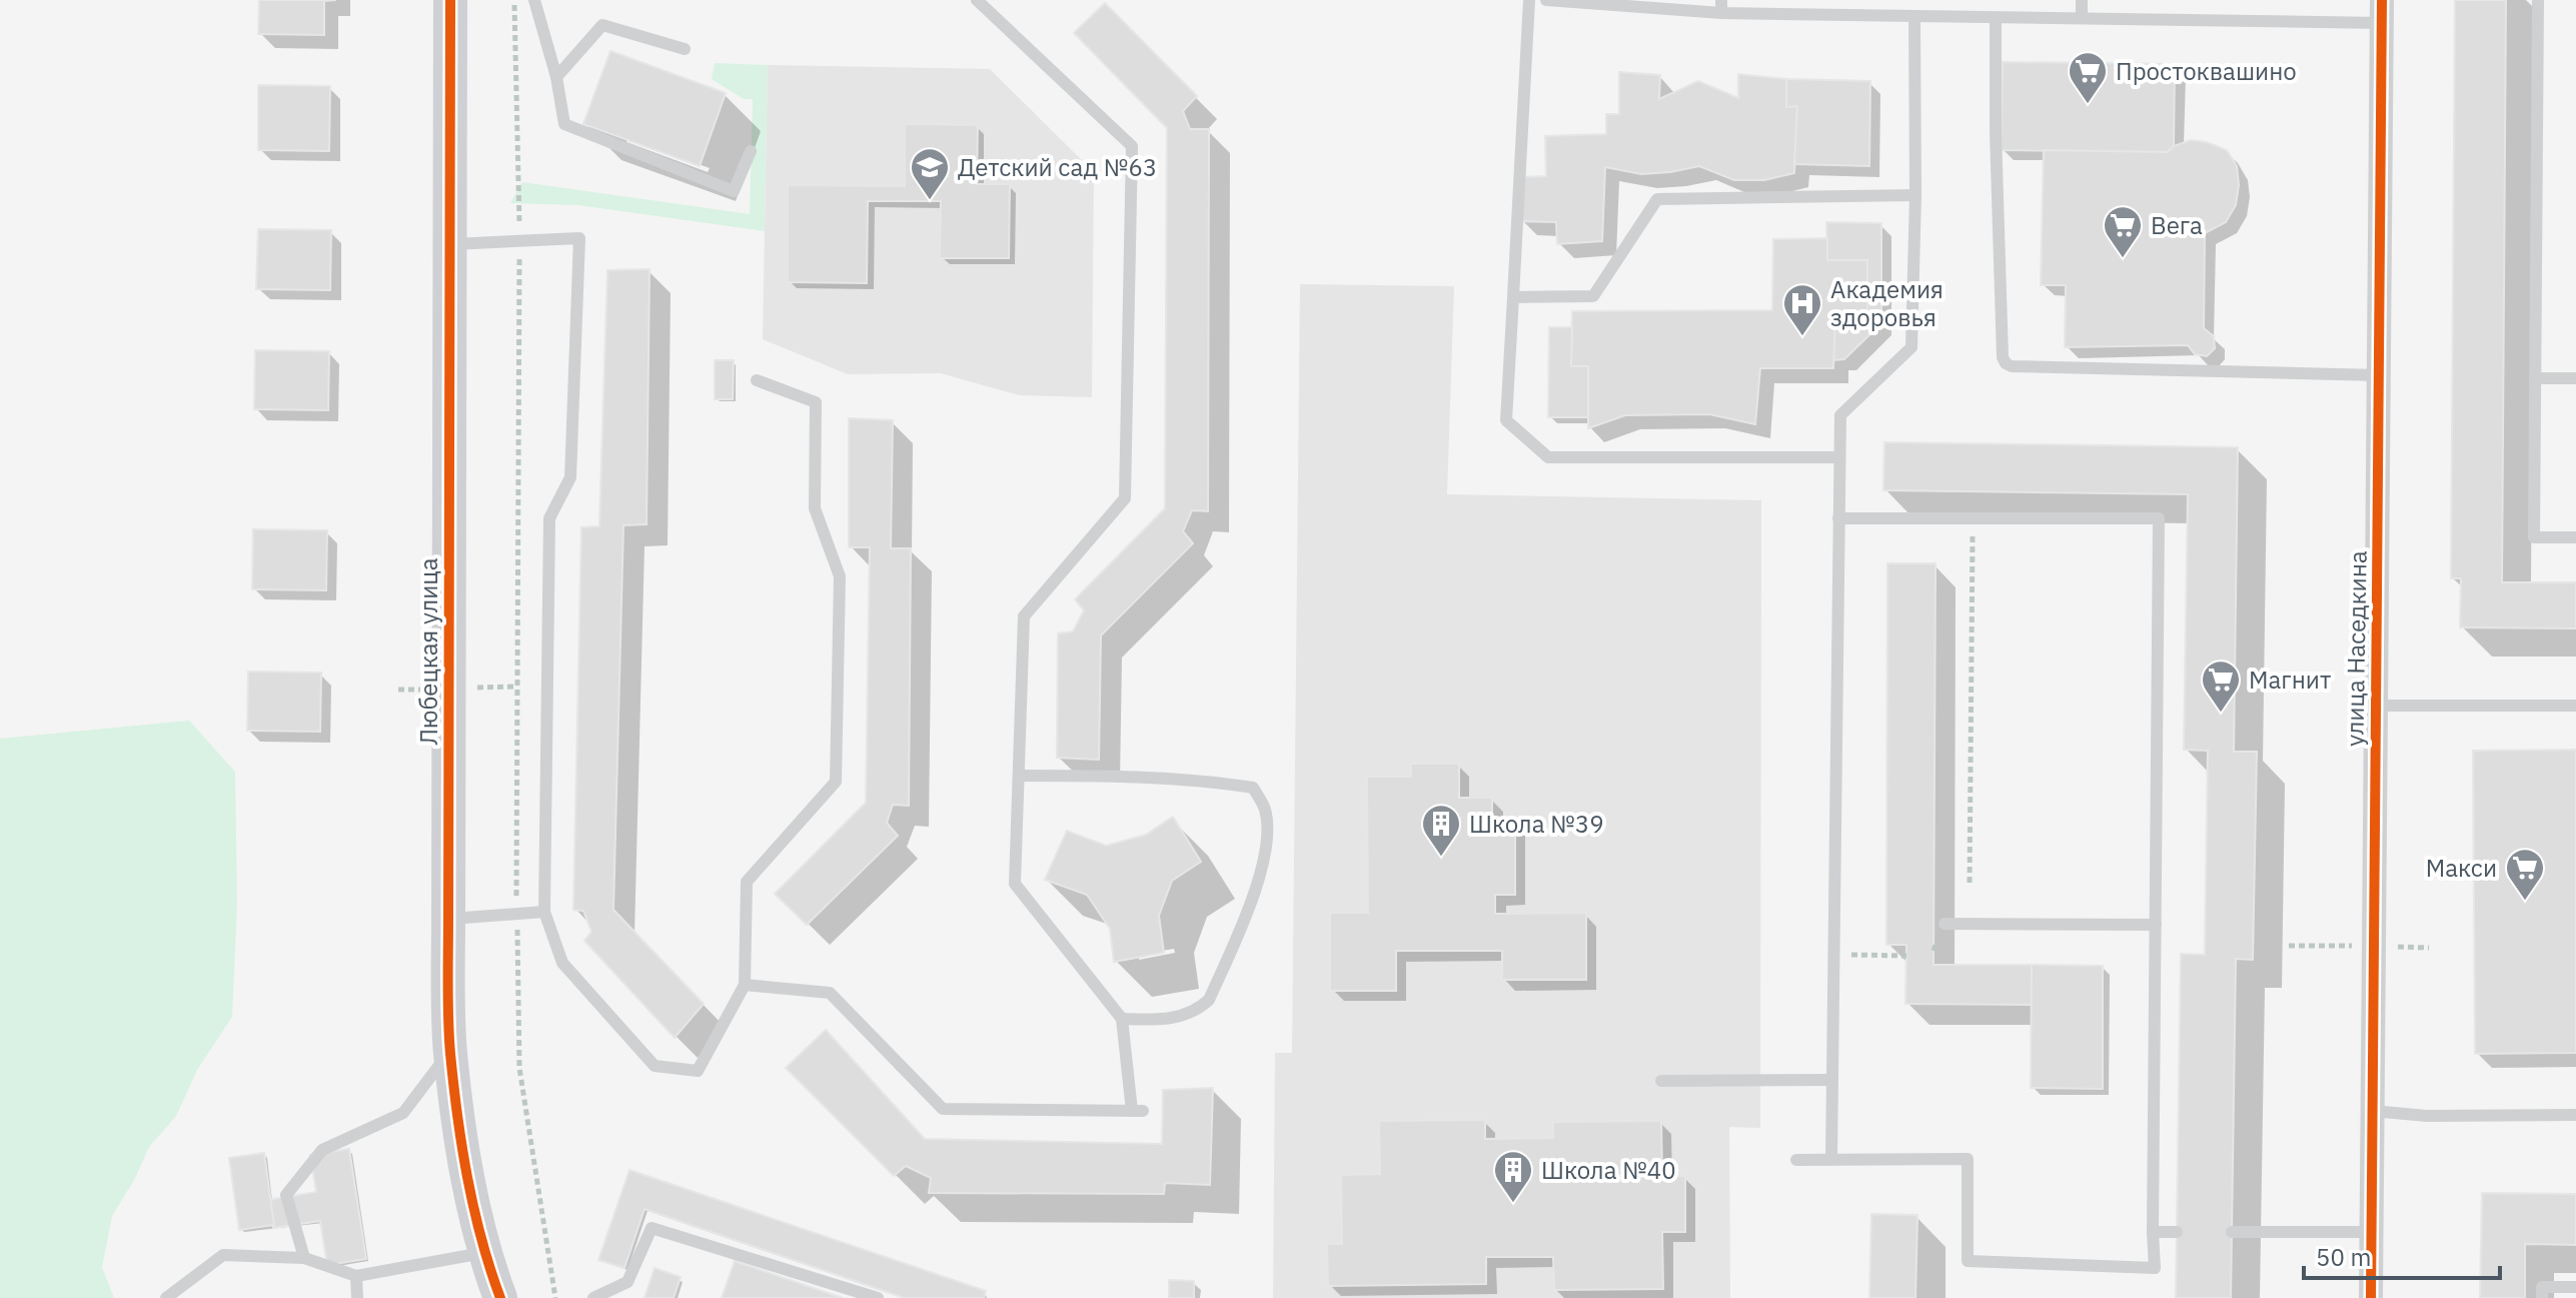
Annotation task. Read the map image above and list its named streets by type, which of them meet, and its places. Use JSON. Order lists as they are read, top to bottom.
{
  "streets": {
    "street": ["улица Наседкина", "Любецкая улица"]
  },
  "places": {
    "supermarket": [
      "Простоквашино",
      "Вега",
      "Магнит",
      "Макси"
    ],
    "school or university": ["Детский сад №63"],
    "hospital": ["Академия здоровья"],
    "building": ["Школа №39", "Школа №40"]
  },
  "scale_bar": "50 m"
}
